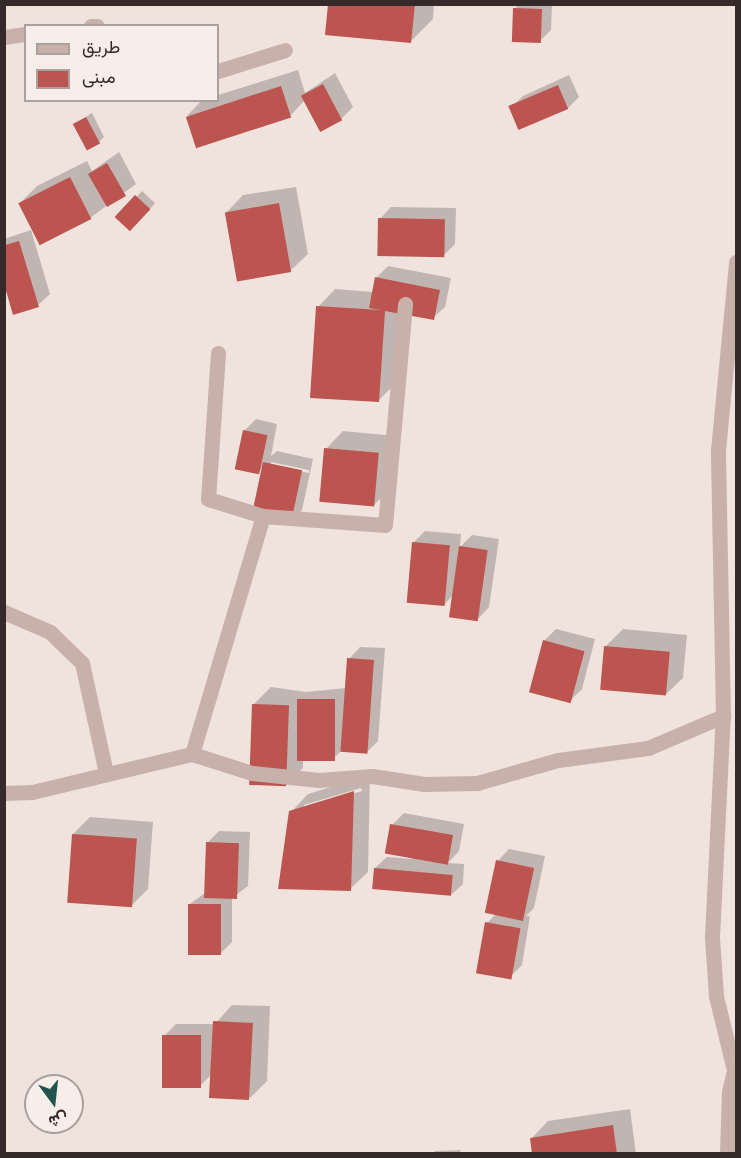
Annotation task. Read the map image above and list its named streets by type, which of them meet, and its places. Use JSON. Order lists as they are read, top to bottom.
{
  "legend": ["طريق", "مبنى"],
  "north": "bottom"
}
